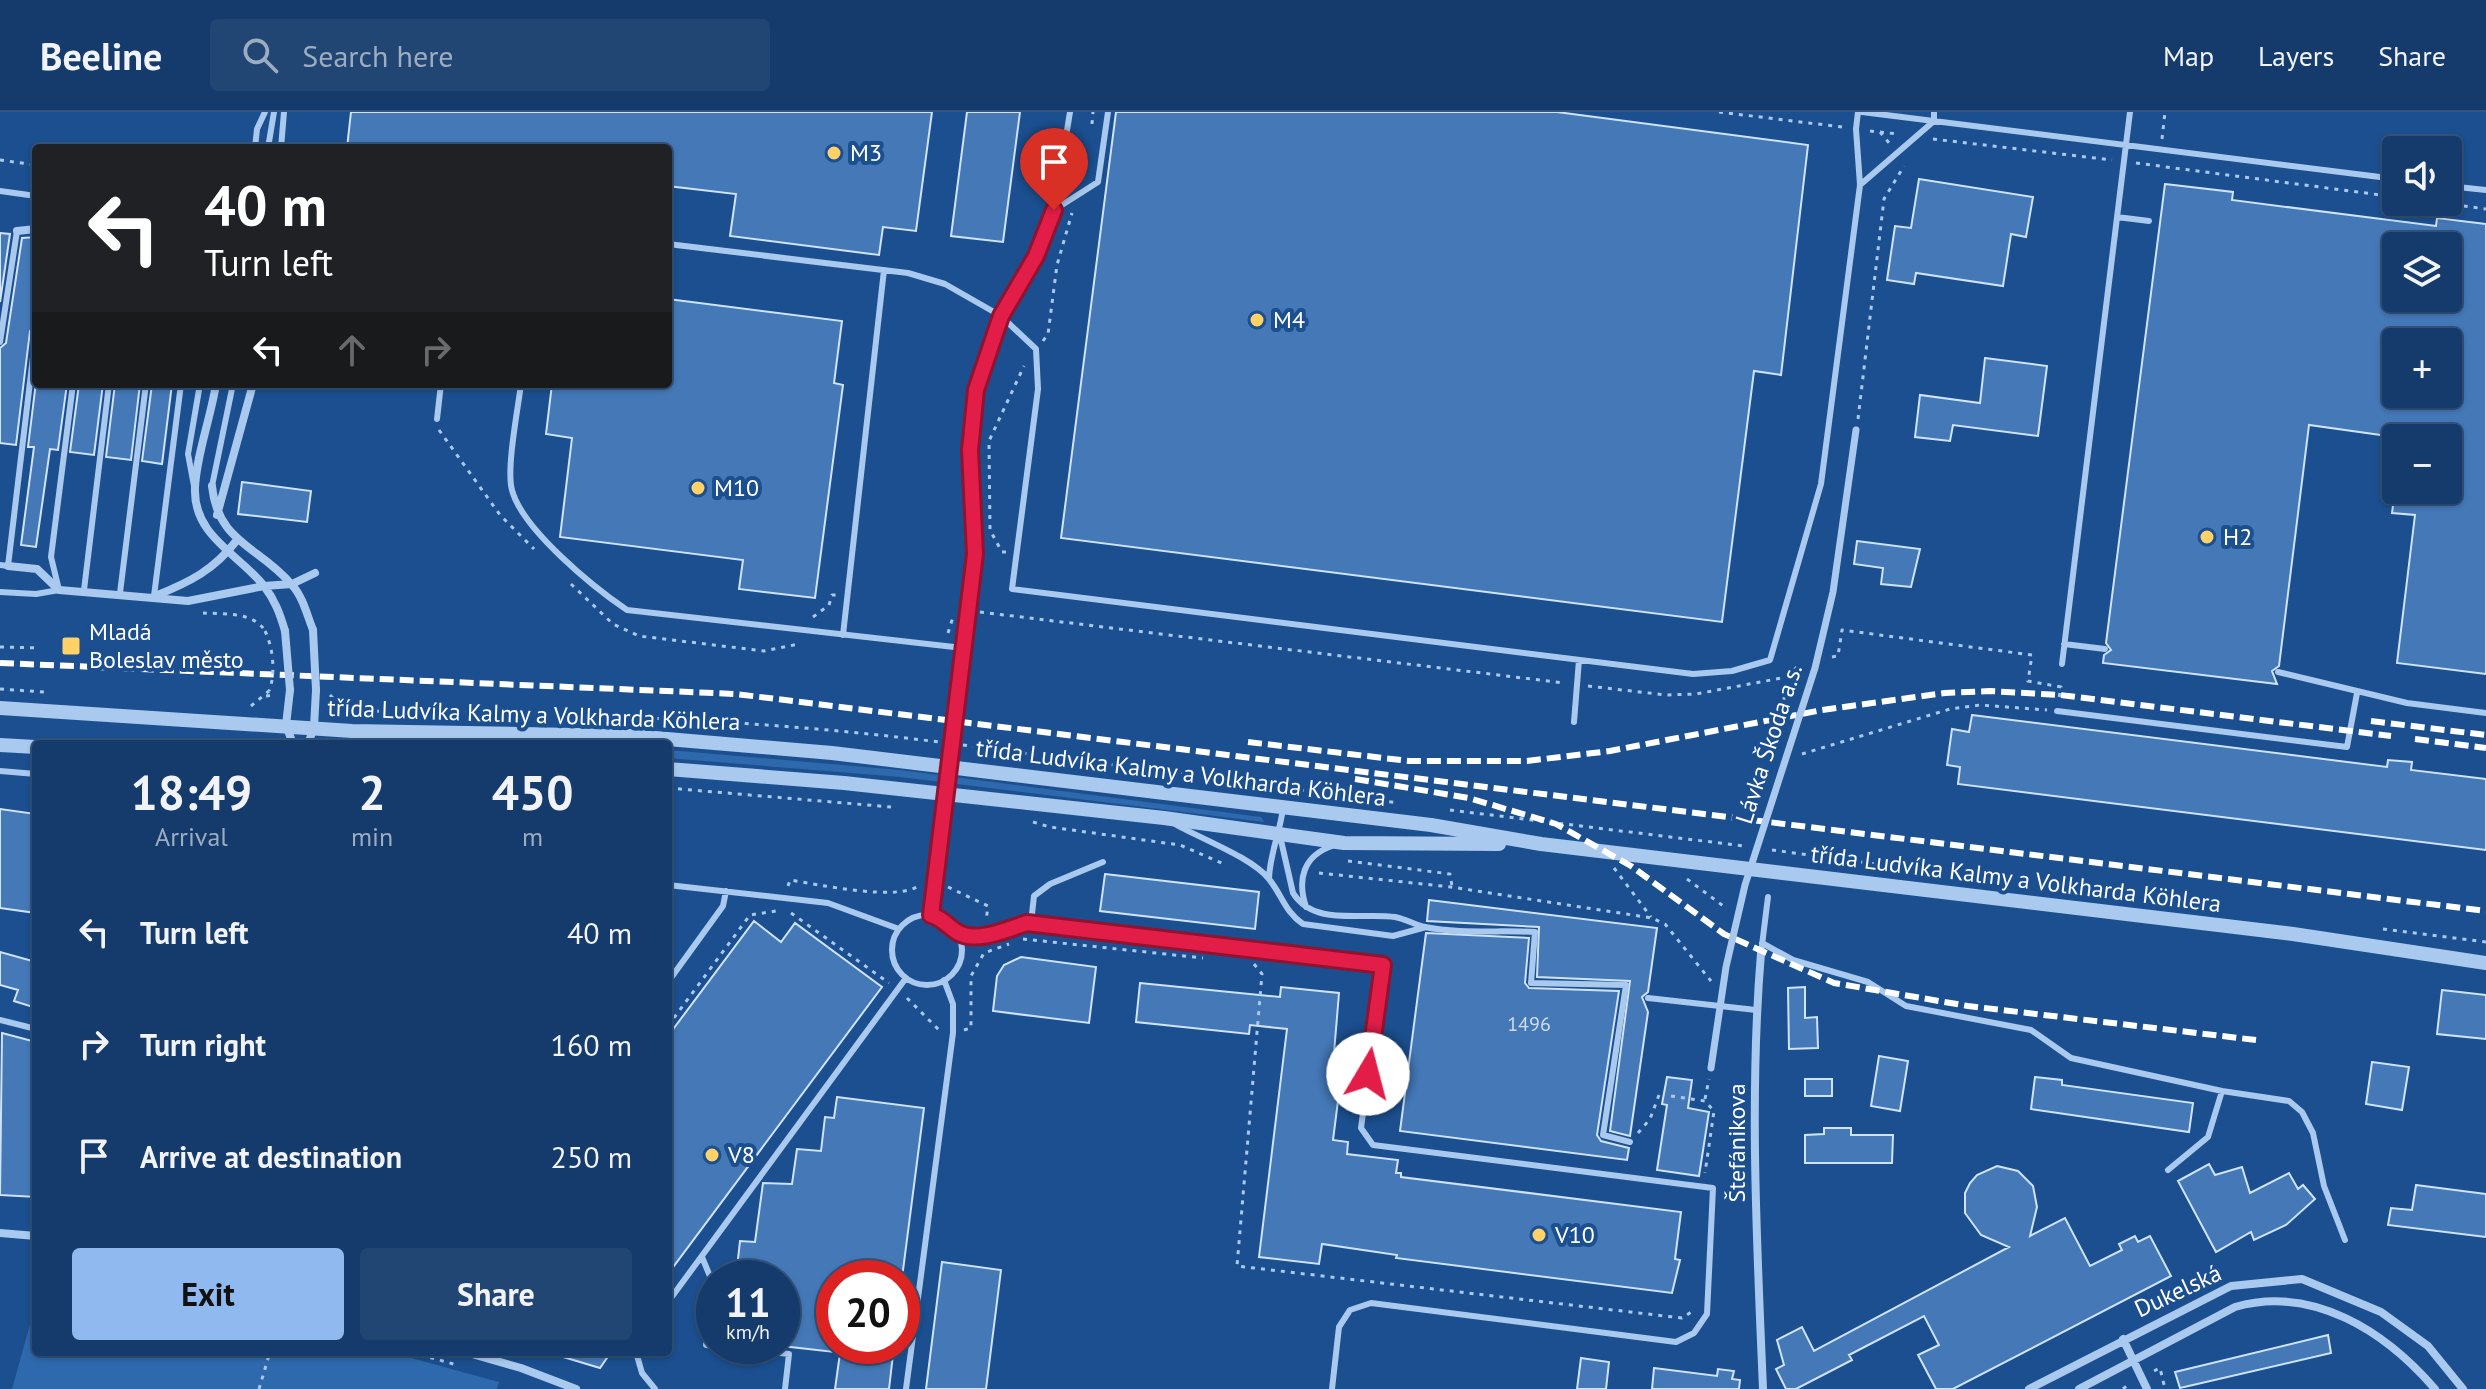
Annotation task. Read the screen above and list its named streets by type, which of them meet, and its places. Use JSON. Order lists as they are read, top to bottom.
{
  "streets": {
    "street": [
      "třída Ludvíka Kalmy a Volkharda Köhlera",
      "Lávka Škoda a.s.",
      "Štefánikova",
      "Dukelská"
    ]
  },
  "places": {
    "other": [
      "M3",
      "M4",
      "M10",
      "H2",
      "V8",
      "V10"
    ],
    "transit": ["Mladá Boleslav město"]
  },
  "house_numbers": ["1496"],
  "page": {
    "header": "Beeline",
    "search": "Search here",
    "nav": ["Map", "Layers", "Share"],
    "map_buttons": ["+", "−"],
    "turn": ["40 m", "Turn left"],
    "eta": [
      "18:49",
      "Arrival",
      "2",
      "min",
      "450",
      "m"
    ],
    "list": [
      {
        "name": "Turn left",
        "value": "40 m"
      },
      {
        "name": "Turn right",
        "value": "160 m"
      },
      {
        "name": "Arrive at destination",
        "value": "250 m"
      }
    ],
    "buttons": ["Exit", "Share"],
    "speed": "11 km/h",
    "limit": "20"
  }
}
